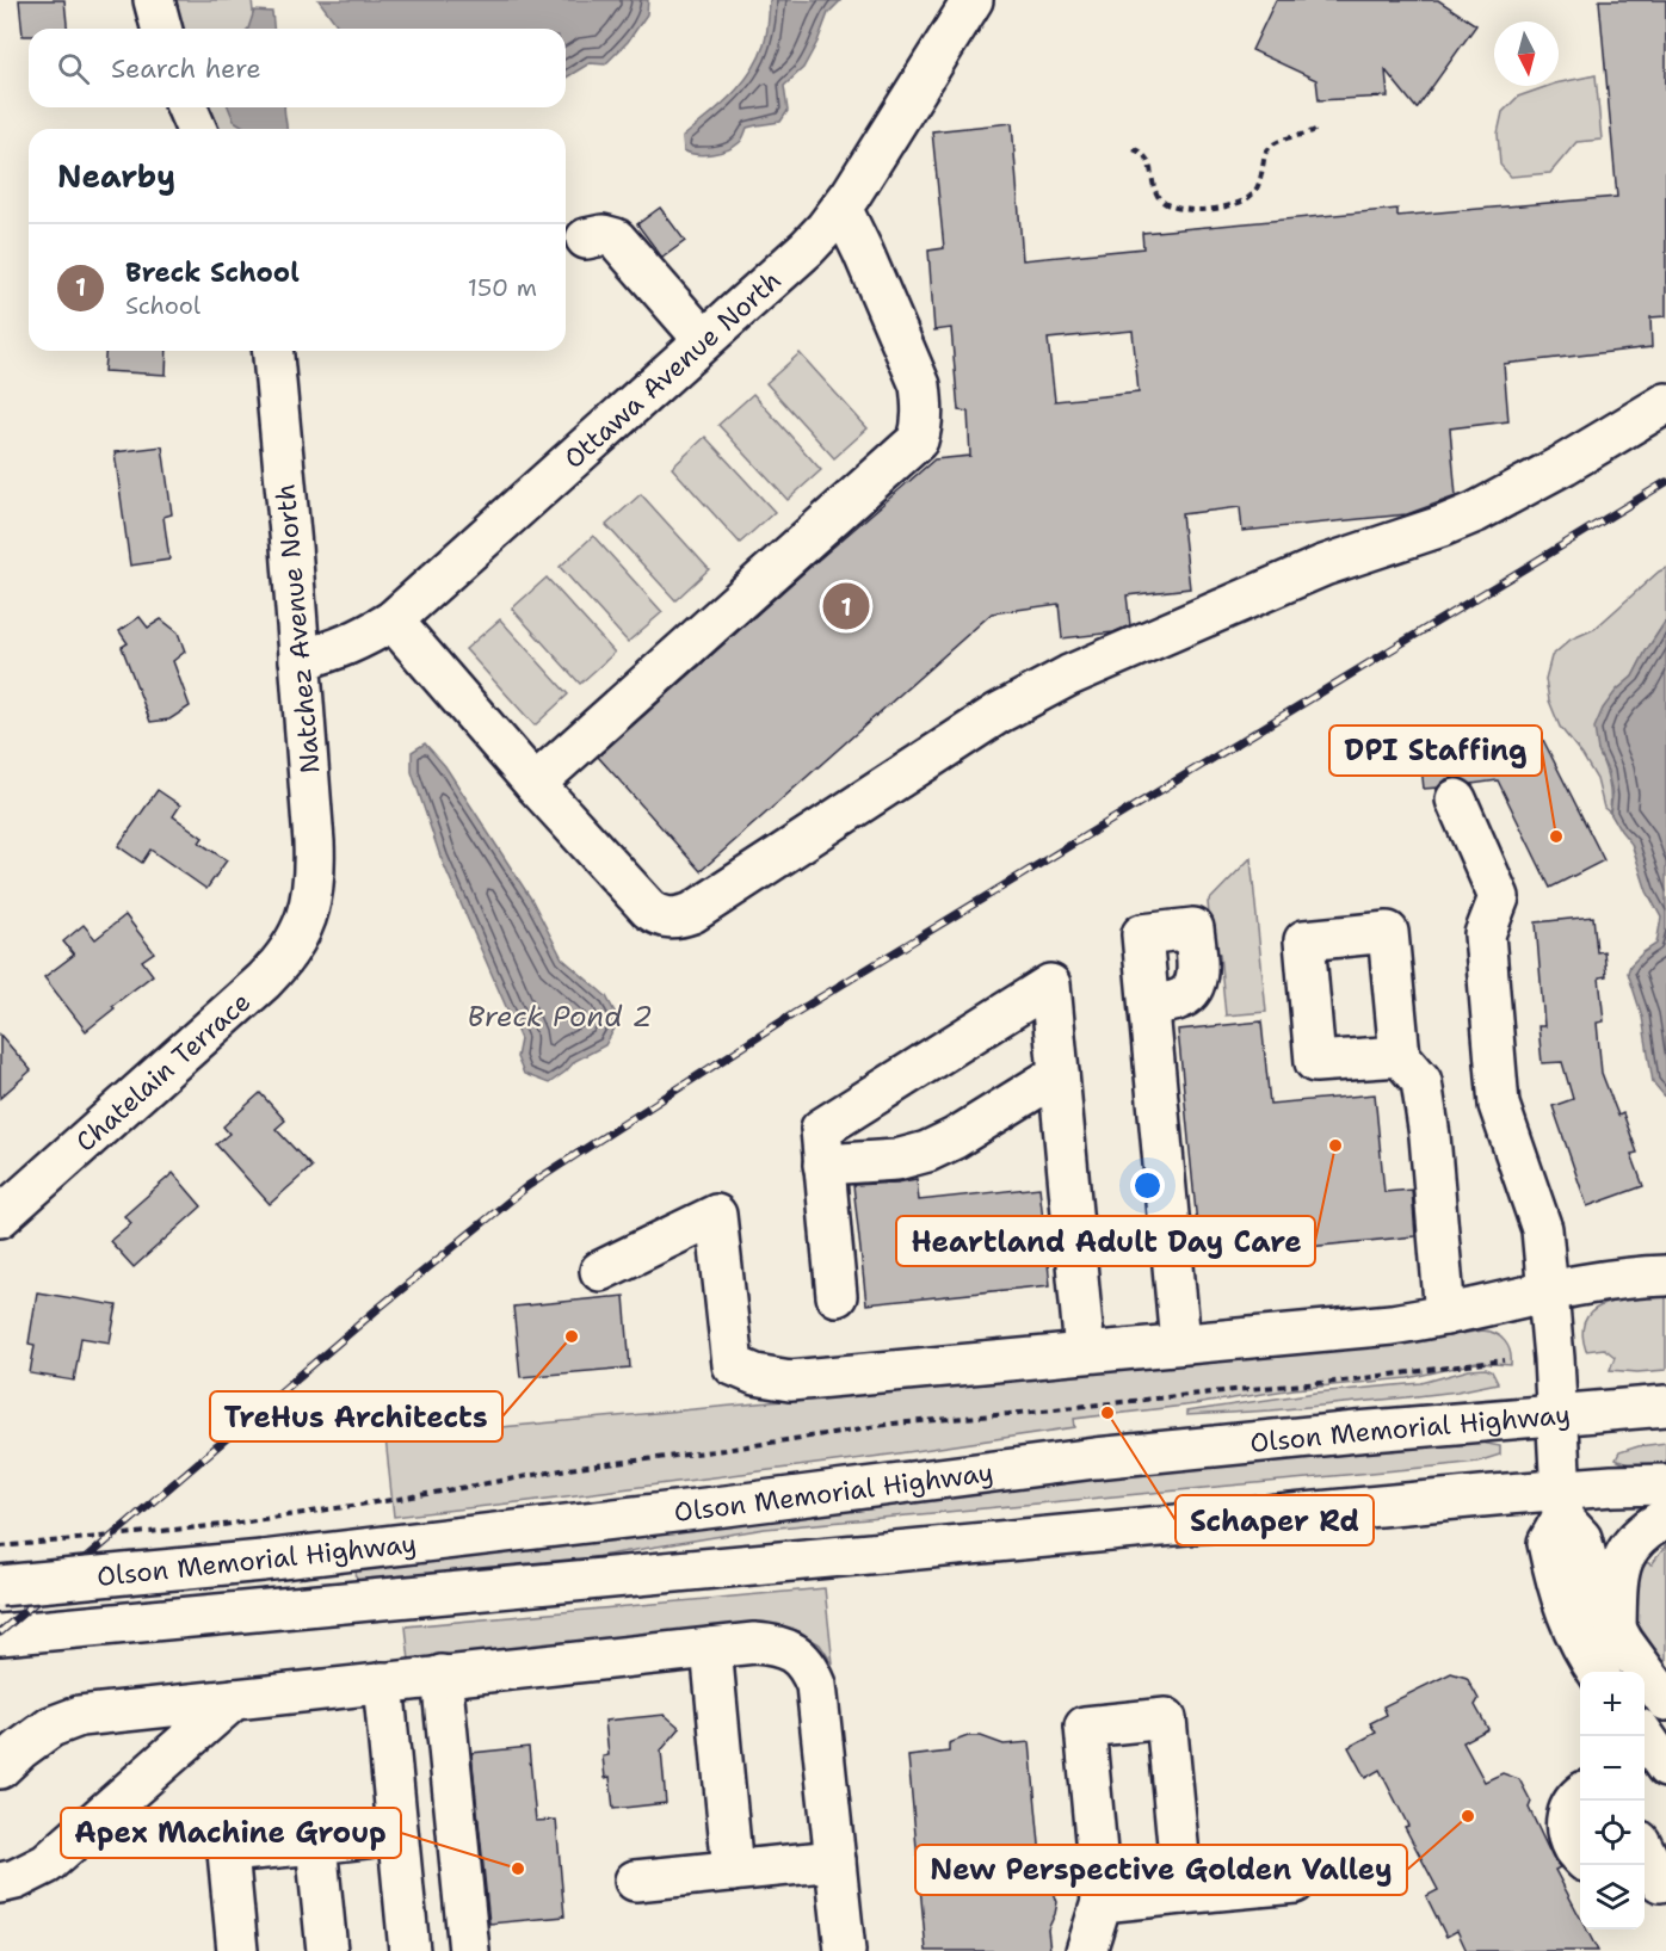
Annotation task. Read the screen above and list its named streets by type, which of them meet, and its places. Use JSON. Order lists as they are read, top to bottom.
{
  "streets": {
    "street": [
      "Ottawa Avenue North",
      "Natchez Avenue North",
      "Chatelain Terrace",
      "Olson Memorial Highway"
    ]
  },
  "crossings": [
    ["Ottawa Avenue North", "Natchez Avenue North"],
    ["Natchez Avenue North", "Chatelain Terrace"]
  ],
  "water": ["Breck Pond 2"],
  "places": [
    "DPI Staffing",
    "Heartland Adult Day Care",
    "TreHus Architects",
    "Schaper Rd",
    "New Perspective Golden Valley",
    "Apex Machine Group"
  ],
  "north": "bottom",
  "page": {
    "search": "Search here",
    "heading": "Nearby",
    "list": [
      {
        "mark": "1",
        "name": "Breck School",
        "note": "School",
        "value": "150 m"
      }
    ],
    "pins": "1",
    "map_buttons": ["+", "−"]
  }
}
